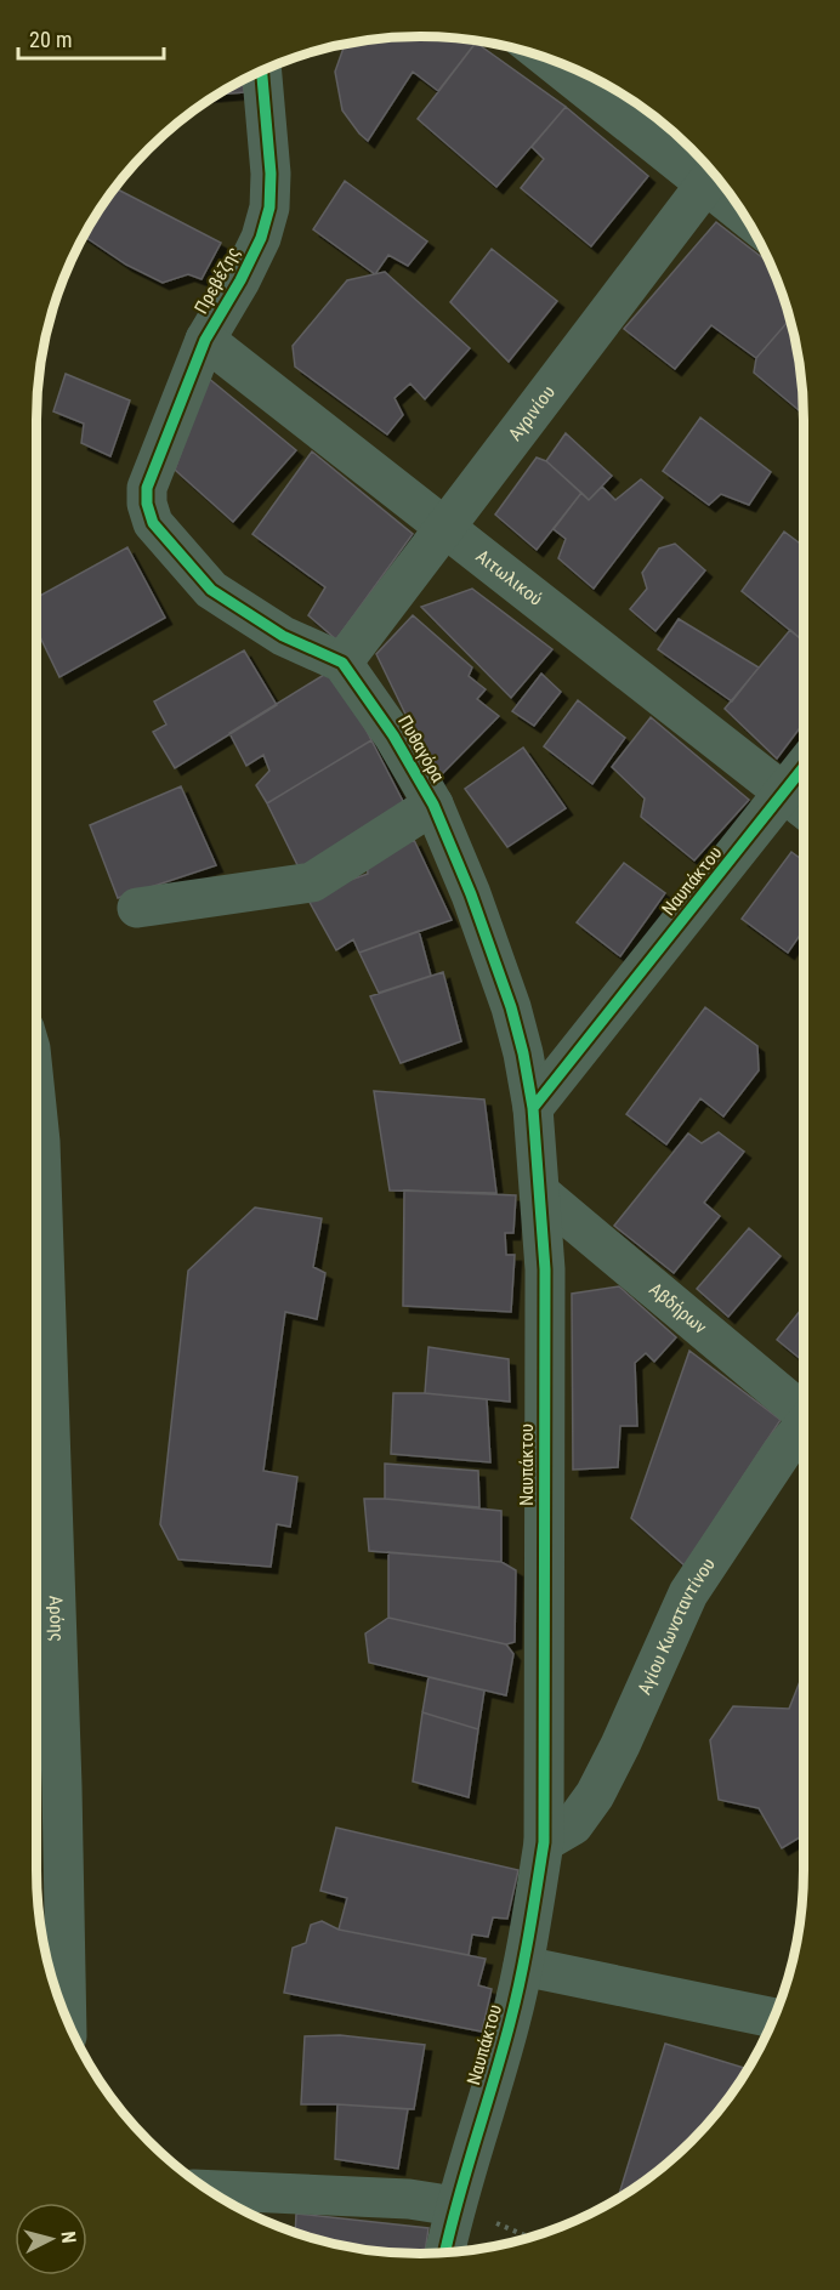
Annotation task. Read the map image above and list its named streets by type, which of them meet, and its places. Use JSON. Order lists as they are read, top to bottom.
{
  "streets": {
    "street": [
      "Πρεβέζης",
      "Αγρινίου",
      "Αιτωλικού",
      "Πυθαγόρα",
      "Ναυπάκτου",
      "Αβδήρων",
      "Αρόης",
      "Αγίου Κωνσταντίνου"
    ]
  },
  "crossings": [
    ["Πρεβέζης", "Αιτωλικού"],
    ["Πρεβέζης", "Πυθαγόρα"],
    ["Αγρινίου", "Αιτωλικού"],
    ["Αγρινίου", "Πυθαγόρα"],
    ["Αιτωλικού", "Ναυπάκτου"],
    ["Πυθαγόρα", "Ναυπάκτου"],
    ["Ναυπάκτου", "Αβδήρων"],
    ["Ναυπάκτου", "Αγίου Κωνσταντίνου"]
  ],
  "scale_bar": "20 m",
  "north": "right"
}
